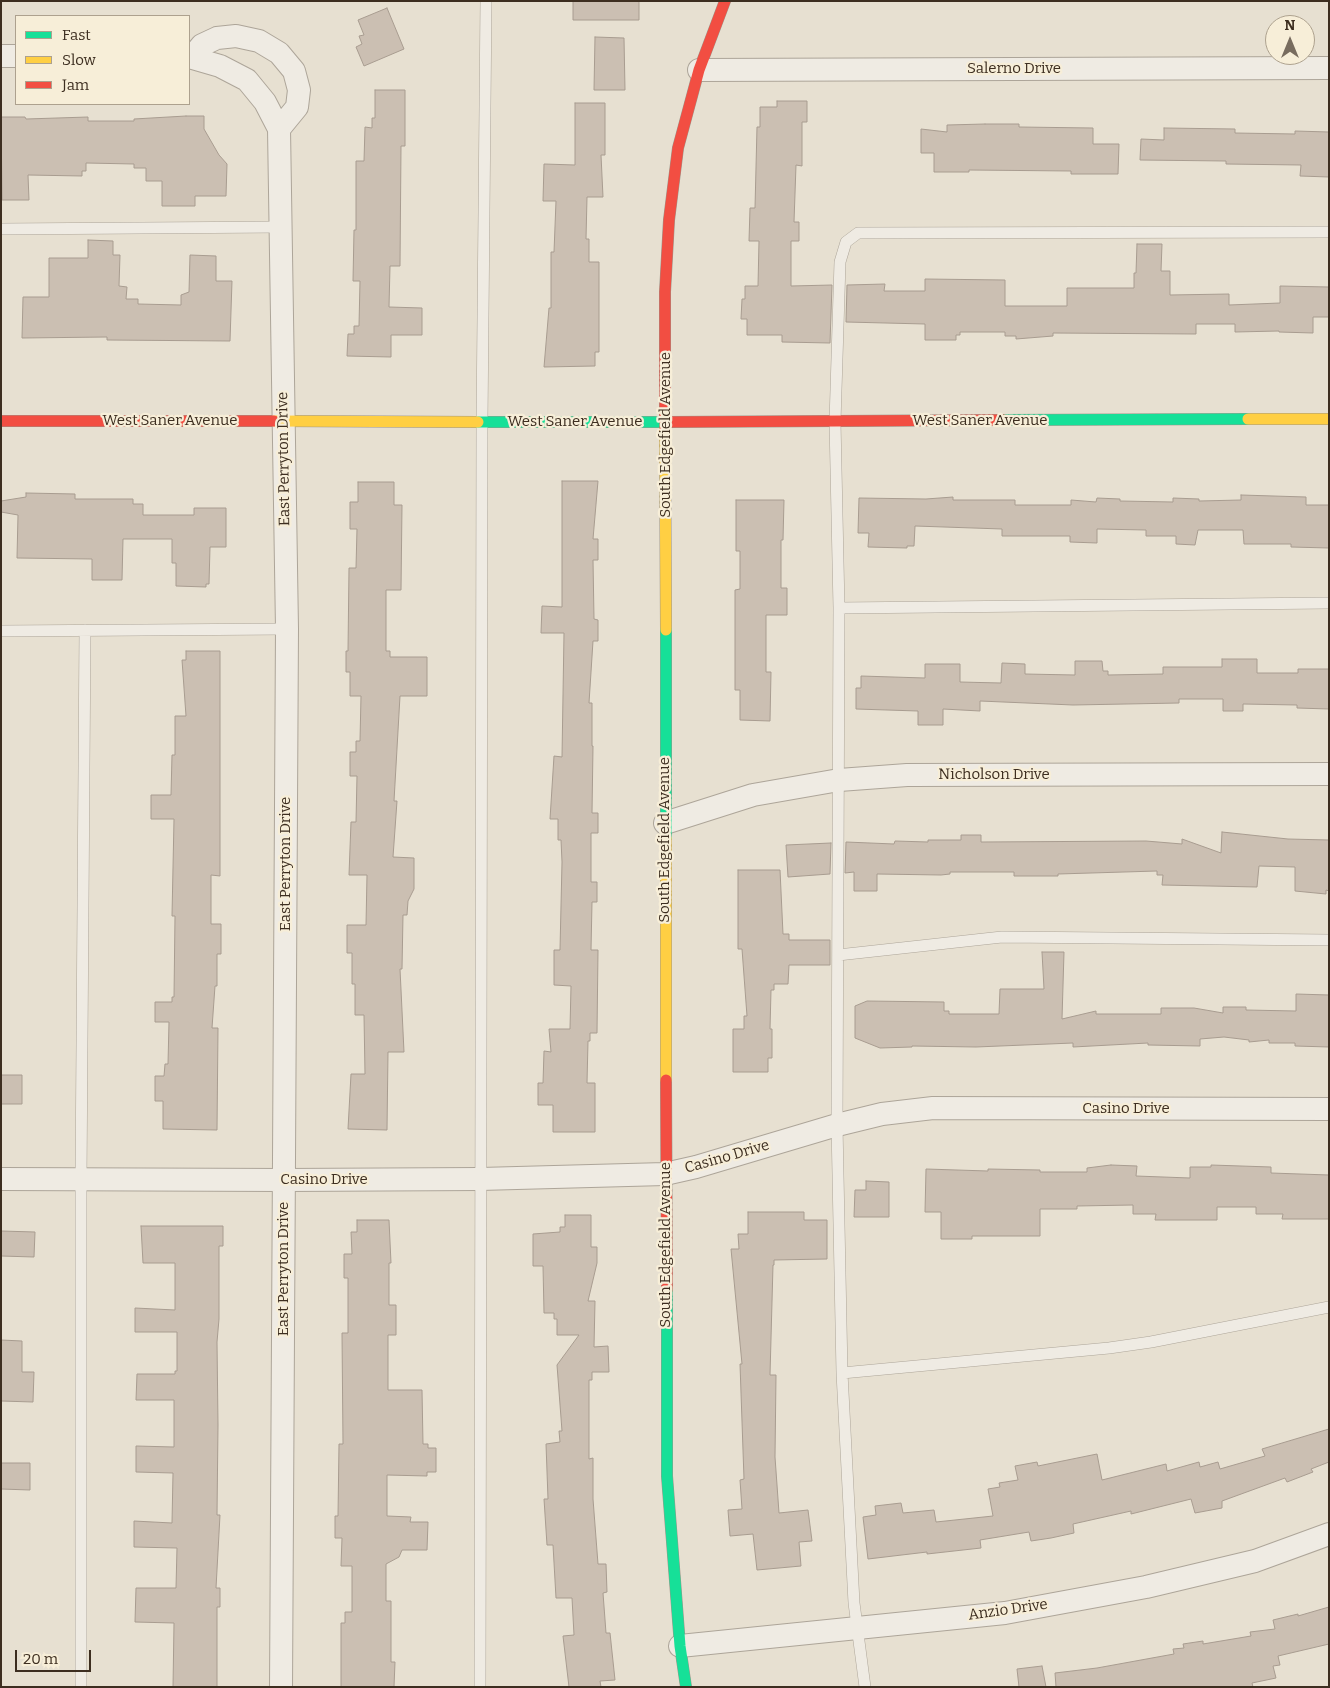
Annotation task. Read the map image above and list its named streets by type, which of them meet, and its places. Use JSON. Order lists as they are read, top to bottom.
{
  "streets": {
    "street": [
      "Salerno Drive",
      "West Saner Avenue",
      "South Edgefield Avenue",
      "East Perryton Drive",
      "Nicholson Drive",
      "Casino Drive",
      "Anzio Drive"
    ]
  },
  "crossings": [
    ["Salerno Drive", "South Edgefield Avenue"],
    ["West Saner Avenue", "South Edgefield Avenue"],
    ["West Saner Avenue", "East Perryton Drive"],
    ["South Edgefield Avenue", "Nicholson Drive"],
    ["South Edgefield Avenue", "Casino Drive"],
    ["South Edgefield Avenue", "Anzio Drive"],
    ["East Perryton Drive", "Casino Drive"]
  ],
  "legend": ["Fast", "Slow", "Jam"],
  "scale_bar": "20 m",
  "north": "top"
}
